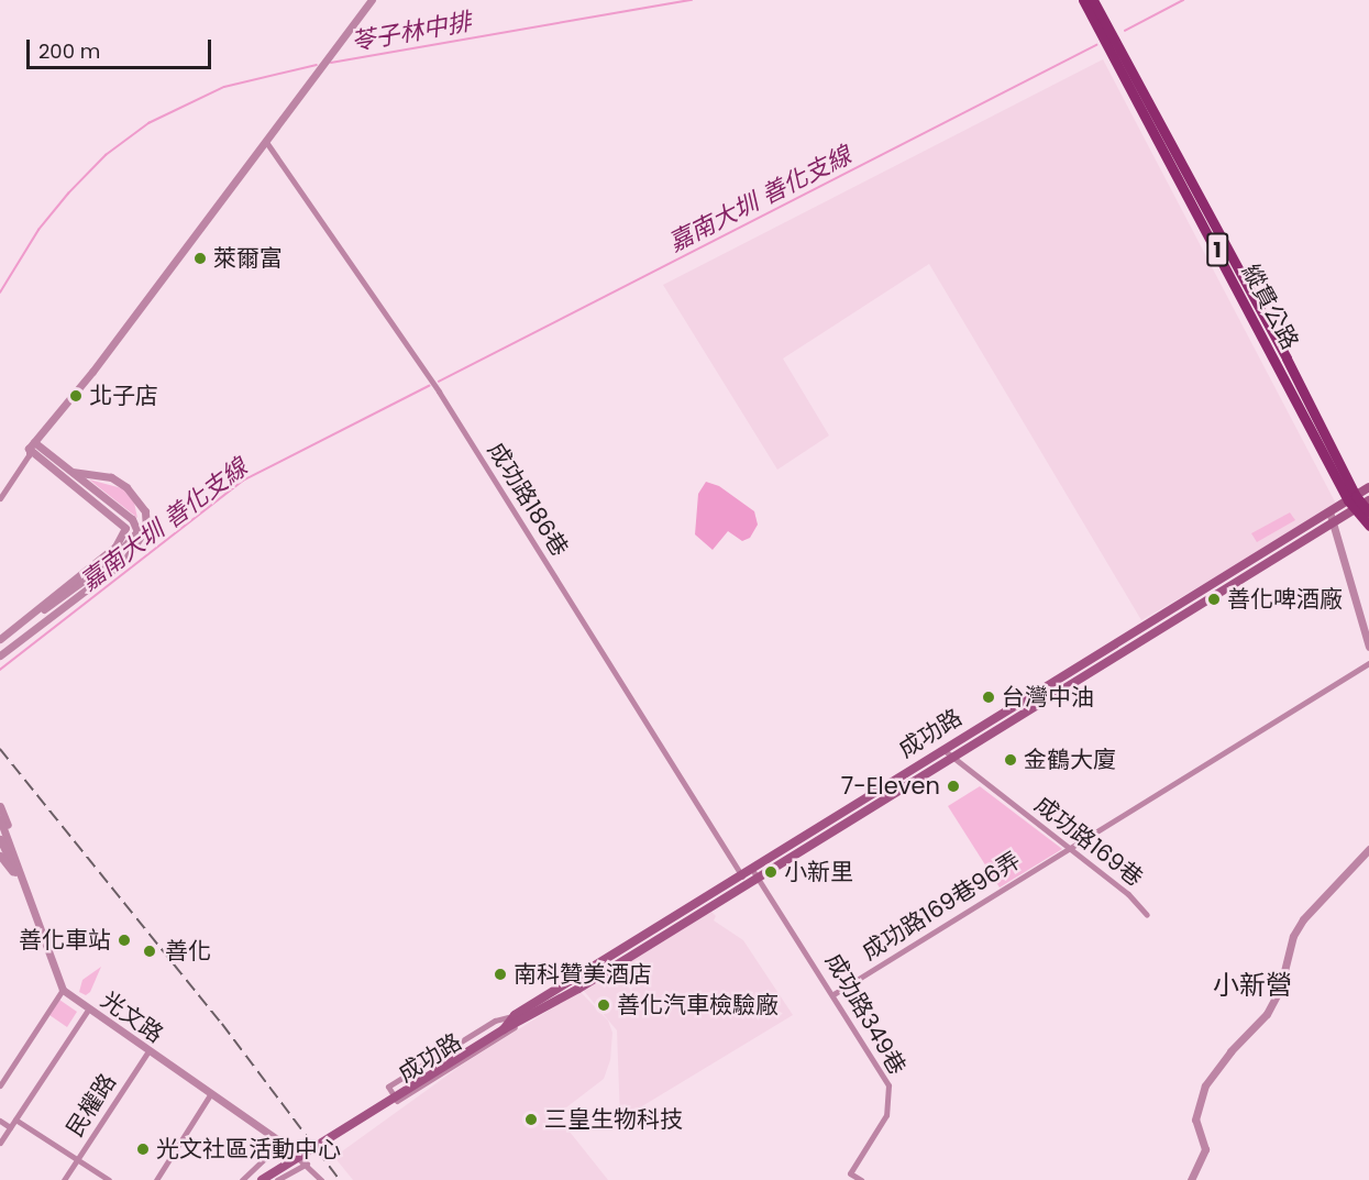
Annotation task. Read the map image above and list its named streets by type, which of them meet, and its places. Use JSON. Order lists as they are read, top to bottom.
{
  "streets": {
    "main road": ["1", "縱貫公路", "成功路"],
    "street": [
      "成功路186巷",
      "成功路169巷",
      "成功路169巷96弄",
      "成功路349巷",
      "光文路",
      "民權路"
    ]
  },
  "crossings": [
    ["縱貫公路", "成功路"],
    ["成功路186巷", "成功路"],
    ["成功路", "成功路169巷"],
    ["成功路", "成功路349巷"],
    ["成功路169巷", "成功路169巷96弄"],
    ["成功路169巷96弄", "成功路349巷"],
    ["光文路", "民權路"]
  ],
  "districts": ["小新營"],
  "water": ["苓子林中排", "嘉南大圳 善化支線"],
  "places": [
    "萊爾富",
    "北子店",
    "善化啤酒廠",
    "台灣中油",
    "金鶴大廈",
    "7-Eleven",
    "小新里",
    "善化車站",
    "善化",
    "南科贊美酒店",
    "善化汽車檢驗廠",
    "三皇生物科技",
    "光文社區活動中心"
  ],
  "scale_bar": "200 m"
}
